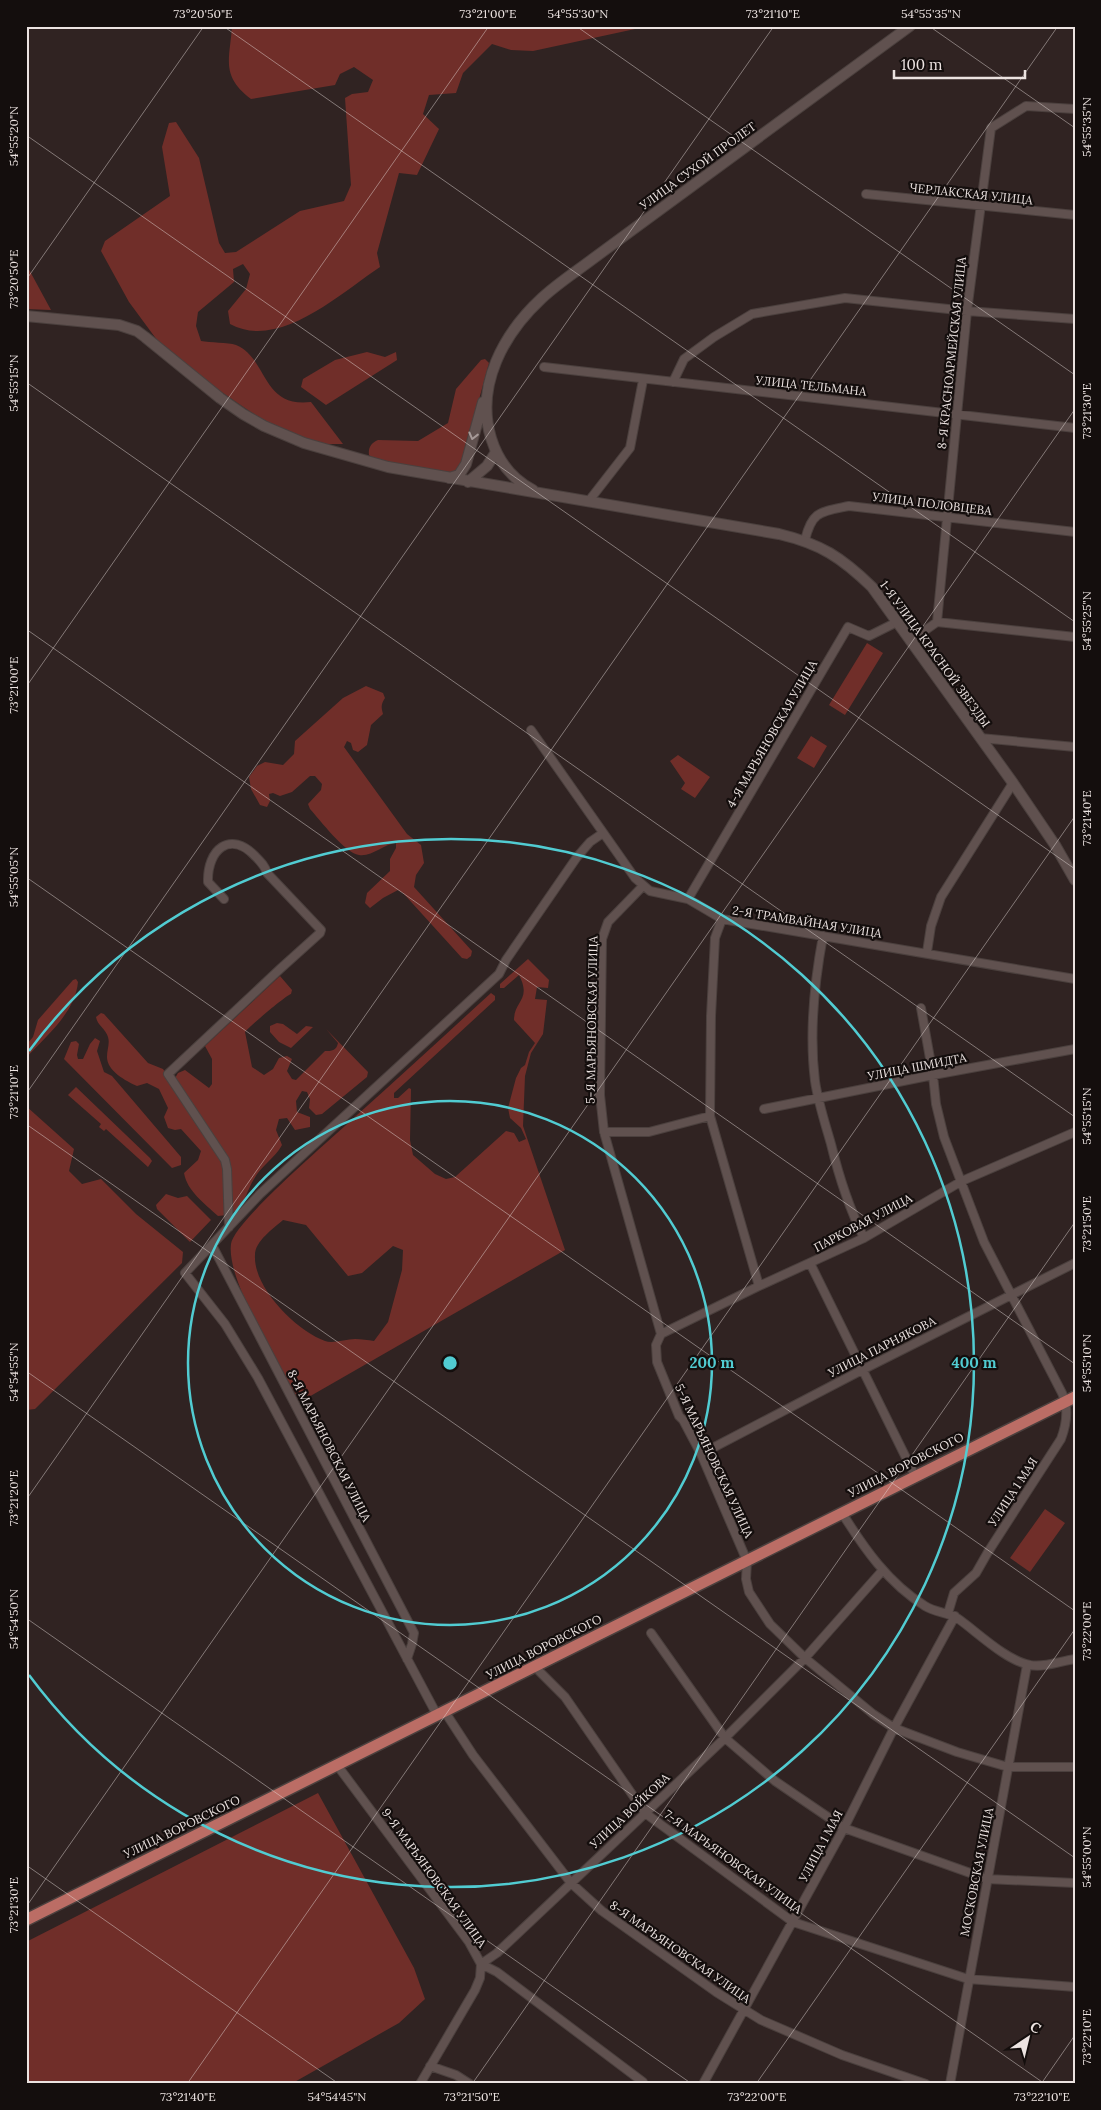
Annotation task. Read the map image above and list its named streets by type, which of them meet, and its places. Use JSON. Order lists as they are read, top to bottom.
{
  "streets": {
    "main road": ["УЛИЦА СУХОЙ ПРОЛЕТ", "1-Я УЛИЦА КРАСНОЙ ЗВЕЗДЫ", "УЛИЦА ВОРОВСКОГО"],
    "street": [
      "ЧЕРЛАКСКАЯ УЛИЦА",
      "8-Я КРАСНОАРМЕЙСКАЯ УЛИЦА",
      "УЛИЦА ТЕЛЬМАНА",
      "УЛИЦА ПОЛОВЦЕВА",
      "4-Я МАРЬЯНОВСКАЯ УЛИЦА",
      "2-Я ТРАМВАЙНАЯ УЛИЦА",
      "5-Я МАРЬЯНОВСКАЯ УЛИЦА",
      "УЛИЦА ШМИДТА",
      "ПАРКОВАЯ УЛИЦА",
      "УЛИЦА ПАРНЯКОВА",
      "8-Я МАРЬЯНОВСКАЯ УЛИЦА",
      "УЛИЦА 1 МАЯ",
      "УЛИЦА ВОЙКОВА",
      "7-Я МАРЬЯНОВСКАЯ УЛИЦА",
      "МОСКОВСКАЯ УЛИЦА",
      "9-Я МАРЬЯНОВСКАЯ УЛИЦА"
    ]
  },
  "crossings": [
    ["УЛИЦА СУХОЙ ПРОЛЕТ", "1-Я УЛИЦА КРАСНОЙ ЗВЕЗДЫ"],
    ["ЧЕРЛАКСКАЯ УЛИЦА", "8-Я КРАСНОАРМЕЙСКАЯ УЛИЦА"],
    ["8-Я КРАСНОАРМЕЙСКАЯ УЛИЦА", "УЛИЦА ТЕЛЬМАНА"],
    ["8-Я КРАСНОАРМЕЙСКАЯ УЛИЦА", "УЛИЦА ПОЛОВЦЕВА"],
    ["УЛИЦА ПОЛОВЦЕВА", "1-Я УЛИЦА КРАСНОЙ ЗВЕЗДЫ"],
    ["1-Я УЛИЦА КРАСНОЙ ЗВЕЗДЫ", "4-Я МАРЬЯНОВСКАЯ УЛИЦА"],
    ["4-Я МАРЬЯНОВСКАЯ УЛИЦА", "2-Я ТРАМВАЙНАЯ УЛИЦА"],
    ["2-Я ТРАМВАЙНАЯ УЛИЦА", "5-Я МАРЬЯНОВСКАЯ УЛИЦА"],
    ["5-Я МАРЬЯНОВСКАЯ УЛИЦА", "ПАРКОВАЯ УЛИЦА"],
    ["5-Я МАРЬЯНОВСКАЯ УЛИЦА", "УЛИЦА ПАРНЯКОВА"],
    ["5-Я МАРЬЯНОВСКАЯ УЛИЦА", "УЛИЦА ВОРОВСКОГО"],
    ["5-Я МАРЬЯНОВСКАЯ УЛИЦА", "УЛИЦА 1 МАЯ"],
    ["5-Я МАРЬЯНОВСКАЯ УЛИЦА", "УЛИЦА ВОЙКОВА"],
    ["5-Я МАРЬЯНОВСКАЯ УЛИЦА", "МОСКОВСКАЯ УЛИЦА"],
    ["8-Я МАРЬЯНОВСКАЯ УЛИЦА", "УЛИЦА ВОРОВСКОГО"],
    ["8-Я МАРЬЯНОВСКАЯ УЛИЦА", "УЛИЦА 1 МАЯ"],
    ["8-Я МАРЬЯНОВСКАЯ УЛИЦА", "УЛИЦА ВОЙКОВА"],
    ["УЛИЦА ВОРОВСКОГО", "УЛИЦА 1 МАЯ"],
    ["УЛИЦА ВОРОВСКОГО", "7-Я МАРЬЯНОВСКАЯ УЛИЦА"],
    ["УЛИЦА ВОРОВСКОГО", "9-Я МАРЬЯНОВСКАЯ УЛИЦА"],
    ["УЛИЦА 1 МАЯ", "7-Я МАРЬЯНОВСКАЯ УЛИЦА"],
    ["УЛИЦА ВОЙКОВА", "7-Я МАРЬЯНОВСКАЯ УЛИЦА"],
    ["УЛИЦА ВОЙКОВА", "9-Я МАРЬЯНОВСКАЯ УЛИЦА"],
    ["7-Я МАРЬЯНОВСКАЯ УЛИЦА", "МОСКОВСКАЯ УЛИЦА"]
  ],
  "scale_bar": "100 m",
  "north": "top right",
  "coordinates": [
    "73°20'50\"E",
    "73°21'00\"E",
    "54°55'30\"N",
    "73°21'10\"E",
    "54°55'35\"N",
    "54°55'20\"N",
    "54°55'15\"N",
    "73°21'30\"E",
    "54°55'25\"N",
    "73°21'40\"E",
    "54°55'05\"N",
    "73°21'50\"E",
    "54°55'10\"N",
    "54°54'55\"N",
    "73°21'20\"E",
    "54°54'50\"N",
    "73°22'00\"E",
    "54°55'00\"N",
    "73°22'10\"E",
    "54°54'45\"N"
  ],
  "rings": ["200 m", "400 m"]
}
